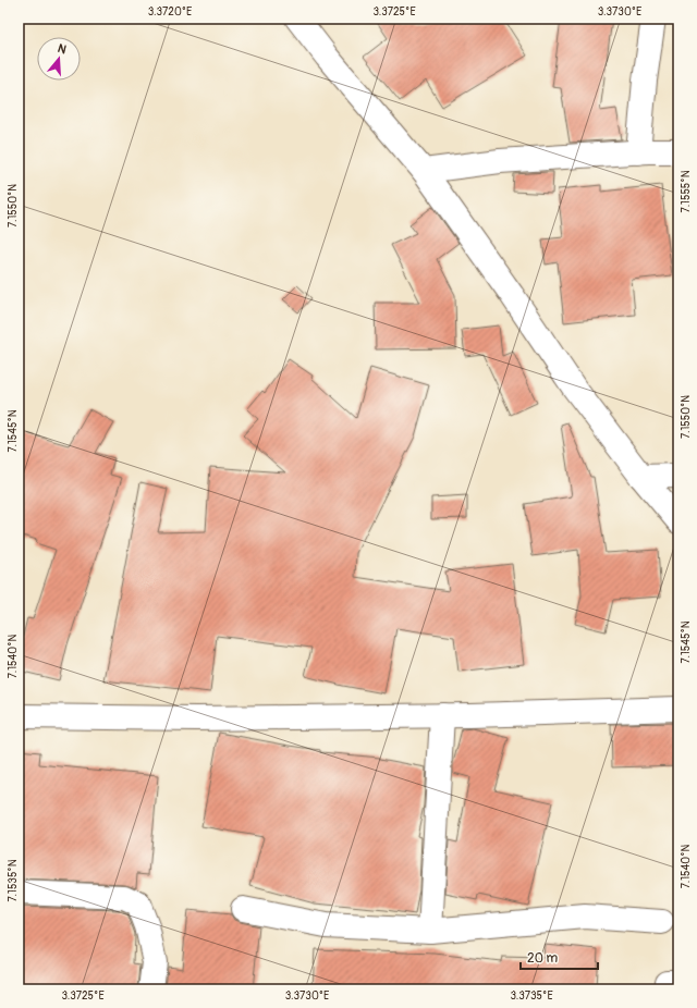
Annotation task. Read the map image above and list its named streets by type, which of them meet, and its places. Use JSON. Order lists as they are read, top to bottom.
{
  "scale_bar": "20 m",
  "north": "top",
  "coordinates": [
    "3.3720°E",
    "3.3725°E",
    "3.3730°E",
    "7.1555°N",
    "7.1550°N",
    "7.1545°N",
    "7.1540°N",
    "7.1535°N",
    "3.3735°E"
  ]
}
